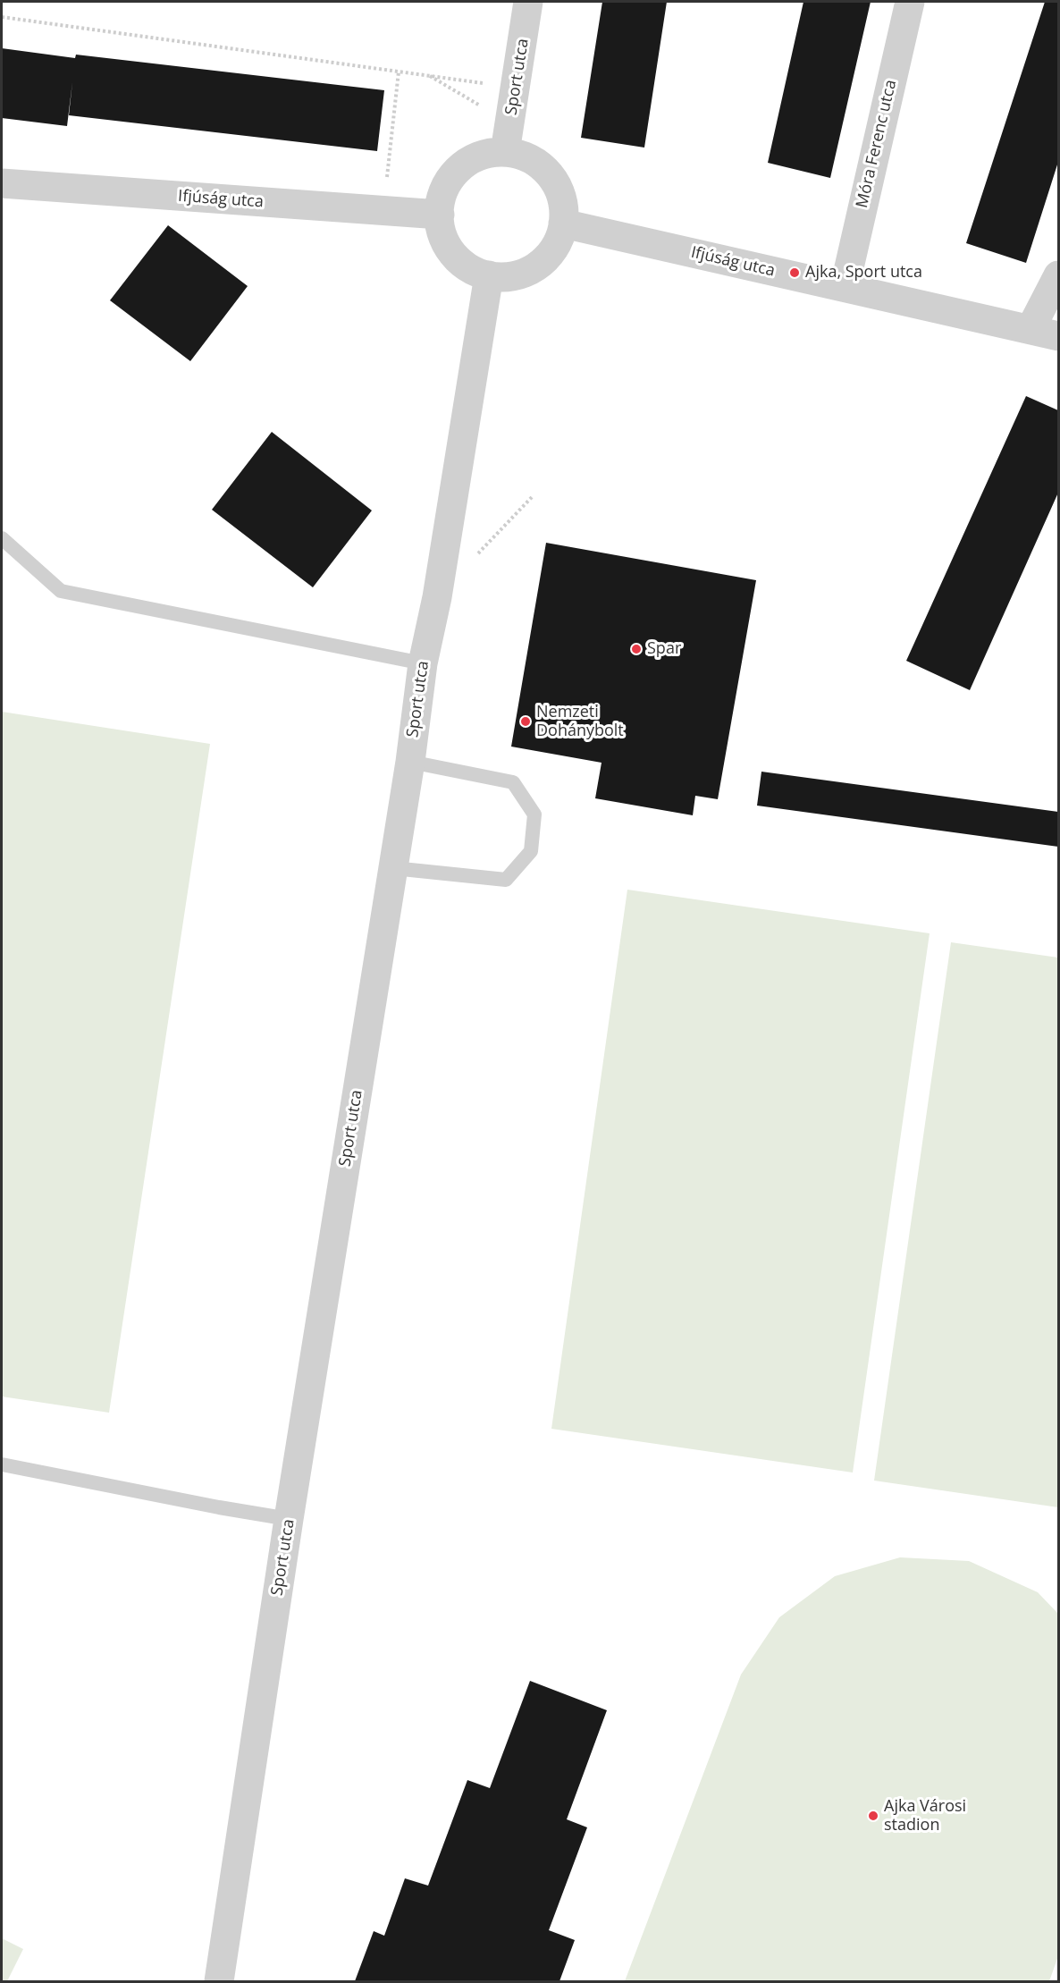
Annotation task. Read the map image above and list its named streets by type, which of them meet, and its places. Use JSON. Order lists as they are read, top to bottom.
{
  "streets": {
    "street": ["Sport utca", "Móra Ferenc utca", "Ifjúság utca"]
  },
  "crossings": [
    ["Sport utca", "Ifjúság utca"],
    ["Móra Ferenc utca", "Ifjúság utca"]
  ],
  "places": [
    "Ajka, Sport utca",
    "Spar",
    "Nemzeti Dohánybolt",
    "Ajka Városi stadion"
  ]
}
